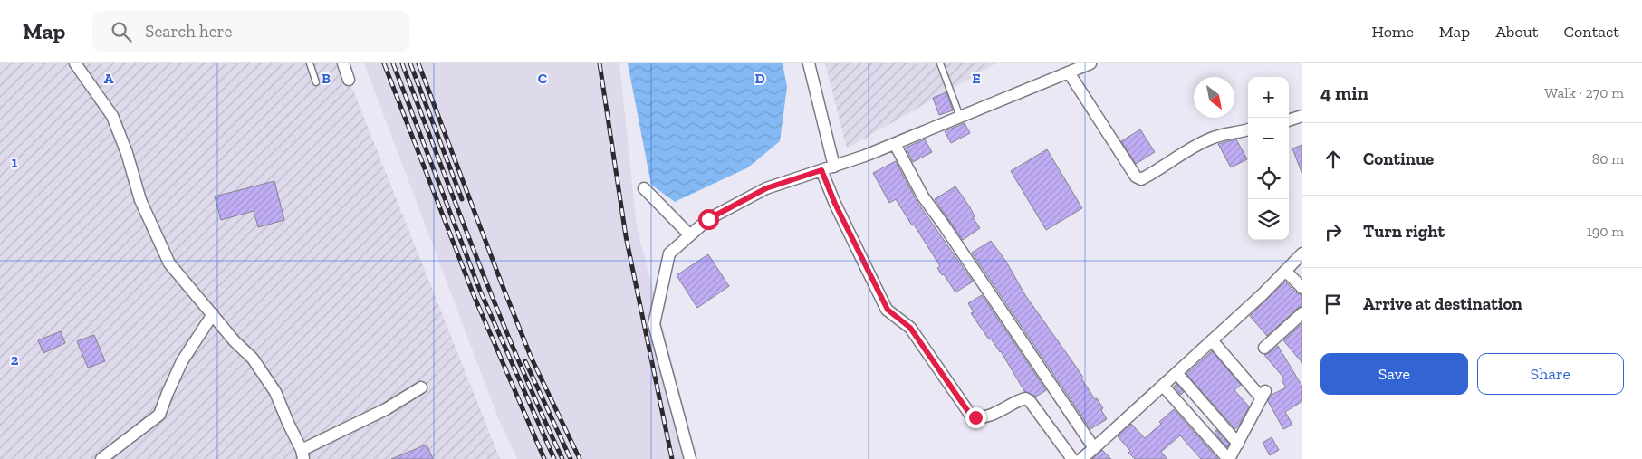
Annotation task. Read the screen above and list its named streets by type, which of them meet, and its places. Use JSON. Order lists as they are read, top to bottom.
{
  "north": "bottom right",
  "page": {
    "header": "Map",
    "search": "Search here",
    "nav": [
      "Home",
      "Map",
      "About",
      "Contact"
    ],
    "heading": ["4 min", "Walk · 270 m"],
    "map_buttons": ["+", "−"],
    "list": [
      ["Continue", "80 m"],
      ["Turn right", "190 m"],
      "Arrive at destination"
    ],
    "buttons": ["Save", "Share"]
  },
  "grid": {
    "columns": [
      "A",
      "B",
      "C",
      "D",
      "E"
    ],
    "rows": ["1", "2"]
  }
}
